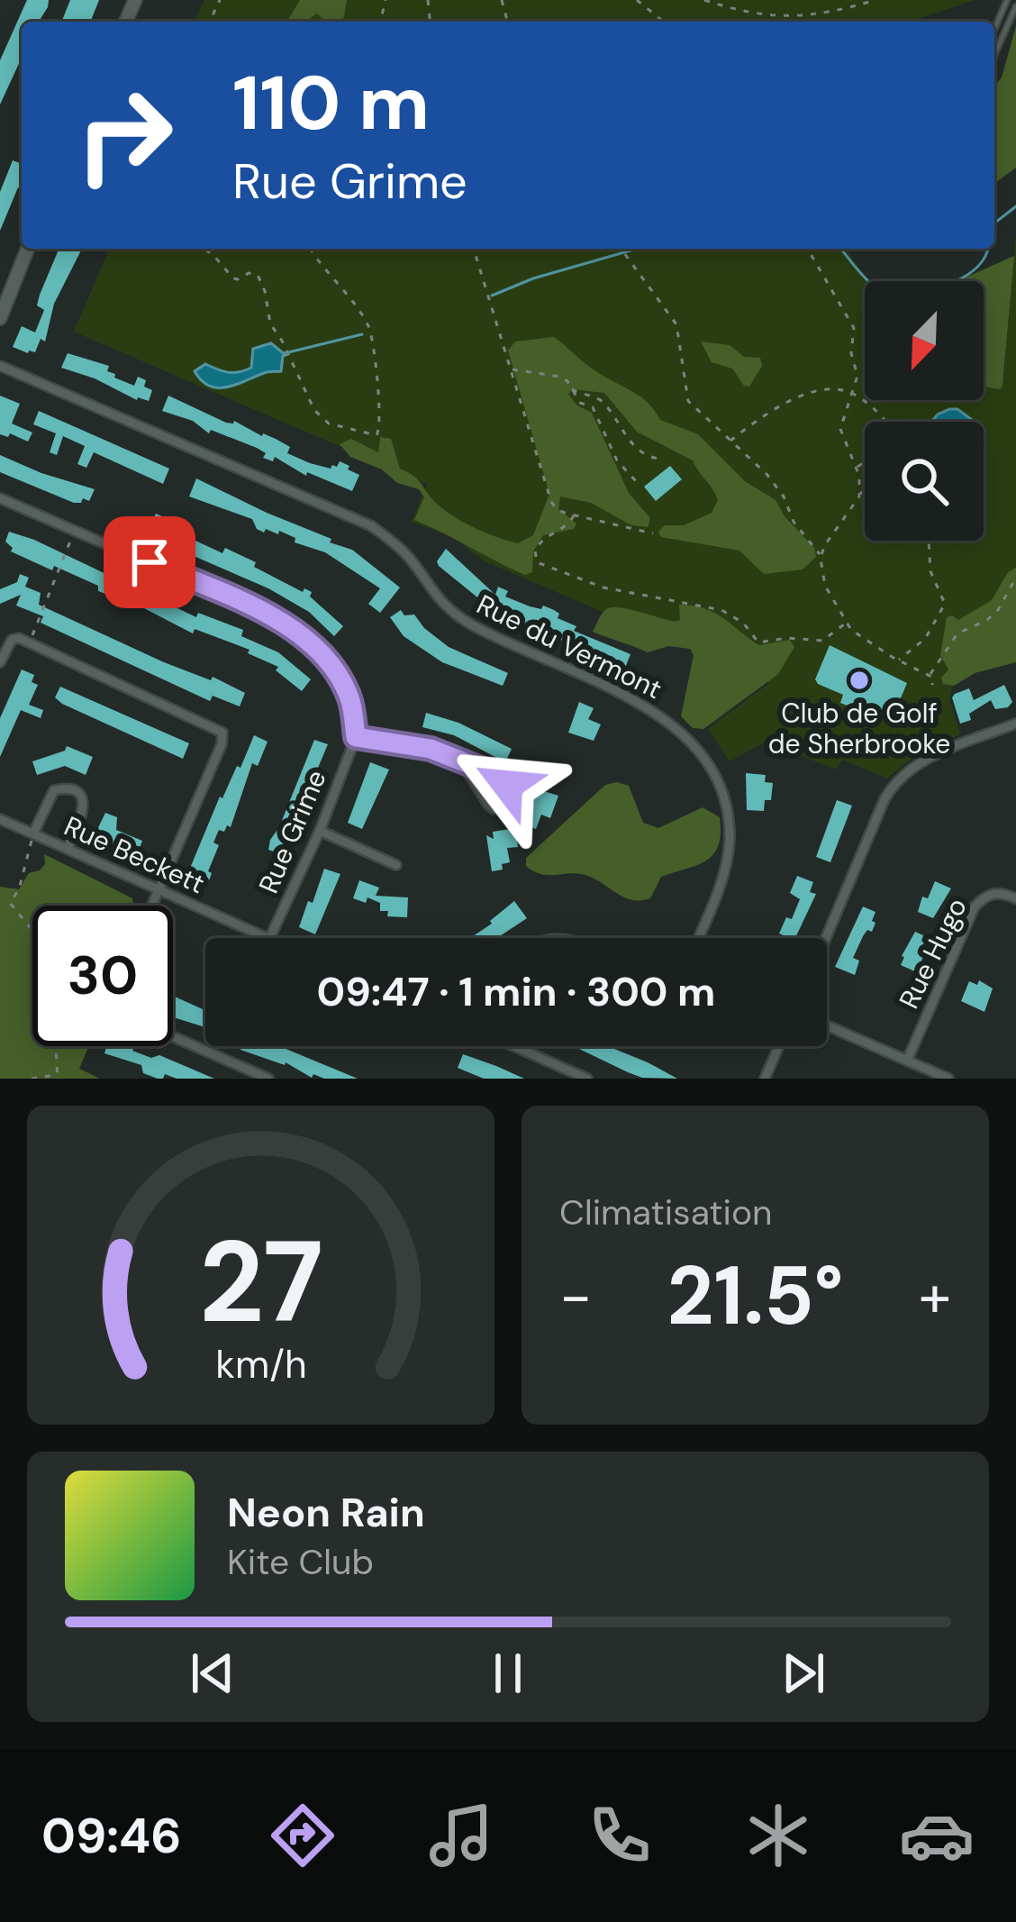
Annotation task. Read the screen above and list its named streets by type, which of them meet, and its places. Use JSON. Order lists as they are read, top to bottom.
{
  "streets": {
    "street": [
      "Rue du Vermont",
      "Rue Grime",
      "Rue Beckett",
      "Rue Hugo"
    ]
  },
  "places": ["Club de Golf de Sherbrooke"],
  "north": "bottom left",
  "page": {
    "turn": ["110 m", "Rue Grime"],
    "limit": "30",
    "trip": "09:47 · 1 min · 300 m",
    "tile": "Climatisation",
    "heat": ["−", "21.5°", "+"],
    "song": ["Neon Rain", "Kite Club"],
    "tabs": "09:46",
    "gauge": ["27", "km/h"]
  }
}
